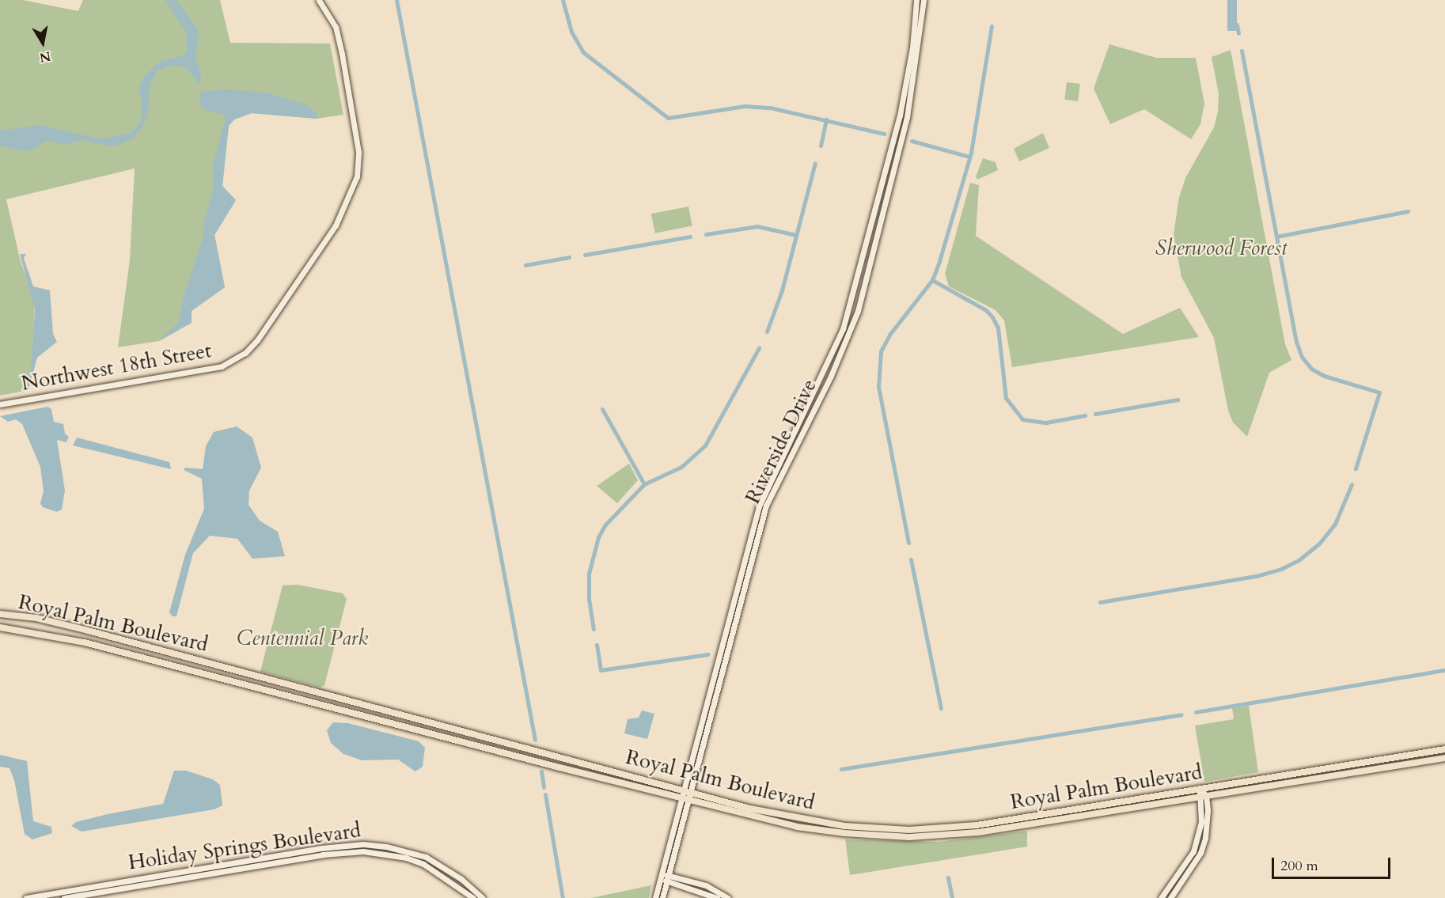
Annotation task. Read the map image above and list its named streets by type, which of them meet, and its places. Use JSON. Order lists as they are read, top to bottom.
{
  "streets": {
    "main road": ["Royal Palm Boulevard"],
    "street": ["Northwest 18th Street", "Riverside Drive", "Holiday Springs Boulevard"]
  },
  "crossings": [
    ["Riverside Drive", "Royal Palm Boulevard"]
  ],
  "parks": ["Sherwood Forest", "Centennial Park"],
  "scale_bar": "200 m",
  "north": "bottom"
}
